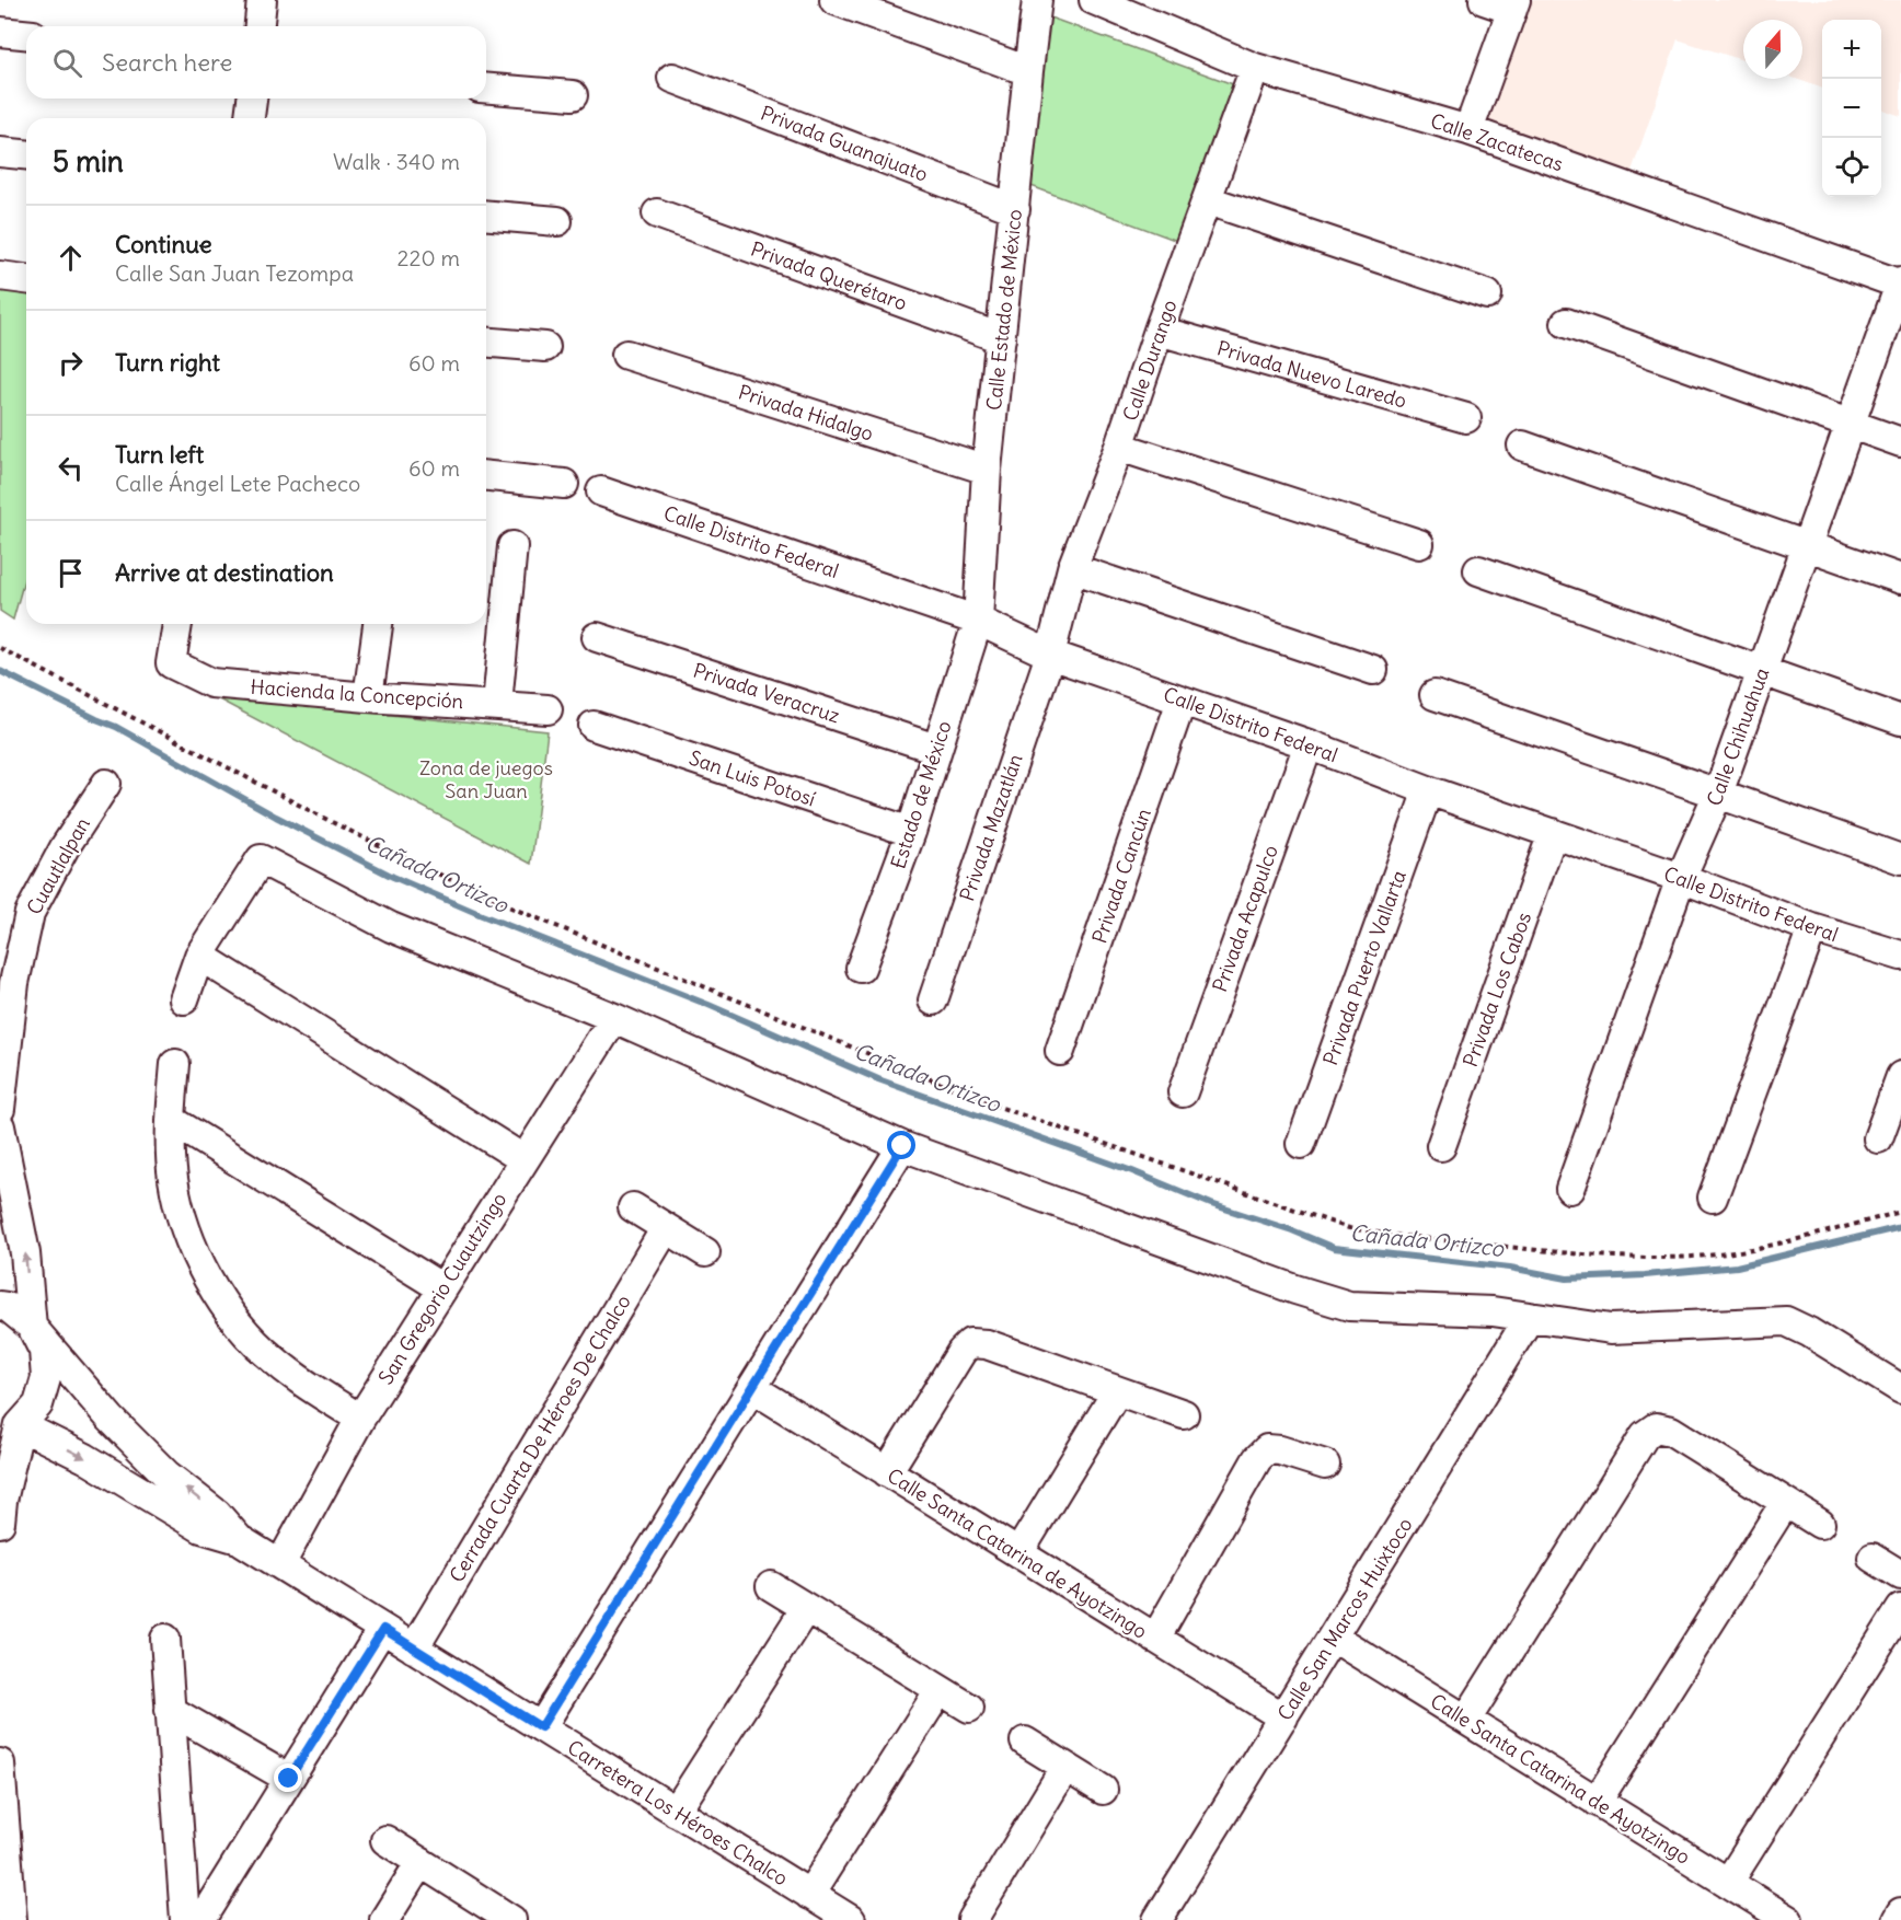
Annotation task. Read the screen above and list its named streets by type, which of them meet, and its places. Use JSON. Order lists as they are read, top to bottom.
{
  "streets": {
    "street": [
      "Calle Zacatecas",
      "Privada Guanajuato",
      "Privada Querétaro",
      "Calle Estado de México",
      "Calle Durango",
      "Privada Nuevo Laredo",
      "Privada Hidalgo",
      "Calle Distrito Federal",
      "Privada Veracruz",
      "Hacienda la Concepción",
      "Calle Chihuahua",
      "San Luis Potosí",
      "Estado de México",
      "Privada Mazatlán",
      "Cuautlalpan",
      "Privada Cancún",
      "Privada Acapulco",
      "Privada Puerto Vallarta",
      "Privada Los Cabos",
      "San Gregorio Cuautzingo",
      "Cerrada Cuarta De Héroes De Chalco",
      "Calle Santa Catarina de Ayotzingo",
      "Calle San Marcos Huixtoco",
      "Carretera Los Héroes Chalco"
    ]
  },
  "crossings": [
    ["Calle Zacatecas", "Calle Durango"],
    ["Calle Zacatecas", "Calle Chihuahua"],
    ["Privada Guanajuato", "Calle Estado de México"],
    ["Privada Querétaro", "Calle Estado de México"],
    ["Calle Estado de México", "Privada Hidalgo"],
    ["Calle Estado de México", "Calle Distrito Federal"],
    ["Calle Estado de México", "Estado de México"],
    ["Calle Durango", "Privada Nuevo Laredo"],
    ["Calle Durango", "Calle Distrito Federal"],
    ["Calle Durango", "Privada Mazatlán"],
    ["Calle Distrito Federal", "Calle Chihuahua"],
    ["Calle Distrito Federal", "Estado de México"],
    ["Calle Distrito Federal", "Privada Mazatlán"],
    ["Calle Distrito Federal", "Privada Cancún"],
    ["Calle Distrito Federal", "Privada Acapulco"],
    ["Calle Distrito Federal", "Privada Puerto Vallarta"],
    ["Calle Distrito Federal", "Privada Los Cabos"],
    ["Privada Veracruz", "Estado de México"],
    ["San Luis Potosí", "Estado de México"],
    ["San Gregorio Cuautzingo", "Carretera Los Héroes Chalco"],
    ["Cerrada Cuarta De Héroes De Chalco", "Carretera Los Héroes Chalco"],
    ["Calle Santa Catarina de Ayotzingo", "Calle San Marcos Huixtoco"]
  ],
  "water": ["Cañada Ortizco"],
  "parks": ["Zona de juegos San Juan"],
  "north": "top",
  "page": {
    "map_buttons": ["+", "−"],
    "search": "Search here",
    "heading": ["5 min", "Walk · 340 m"],
    "list": [
      ["Continue", "Calle San Juan Tezompa", "220 m"],
      ["Turn right", "60 m"],
      ["Turn left", "Calle Ángel Lete Pacheco", "60 m"],
      "Arrive at destination"
    ]
  }
}
